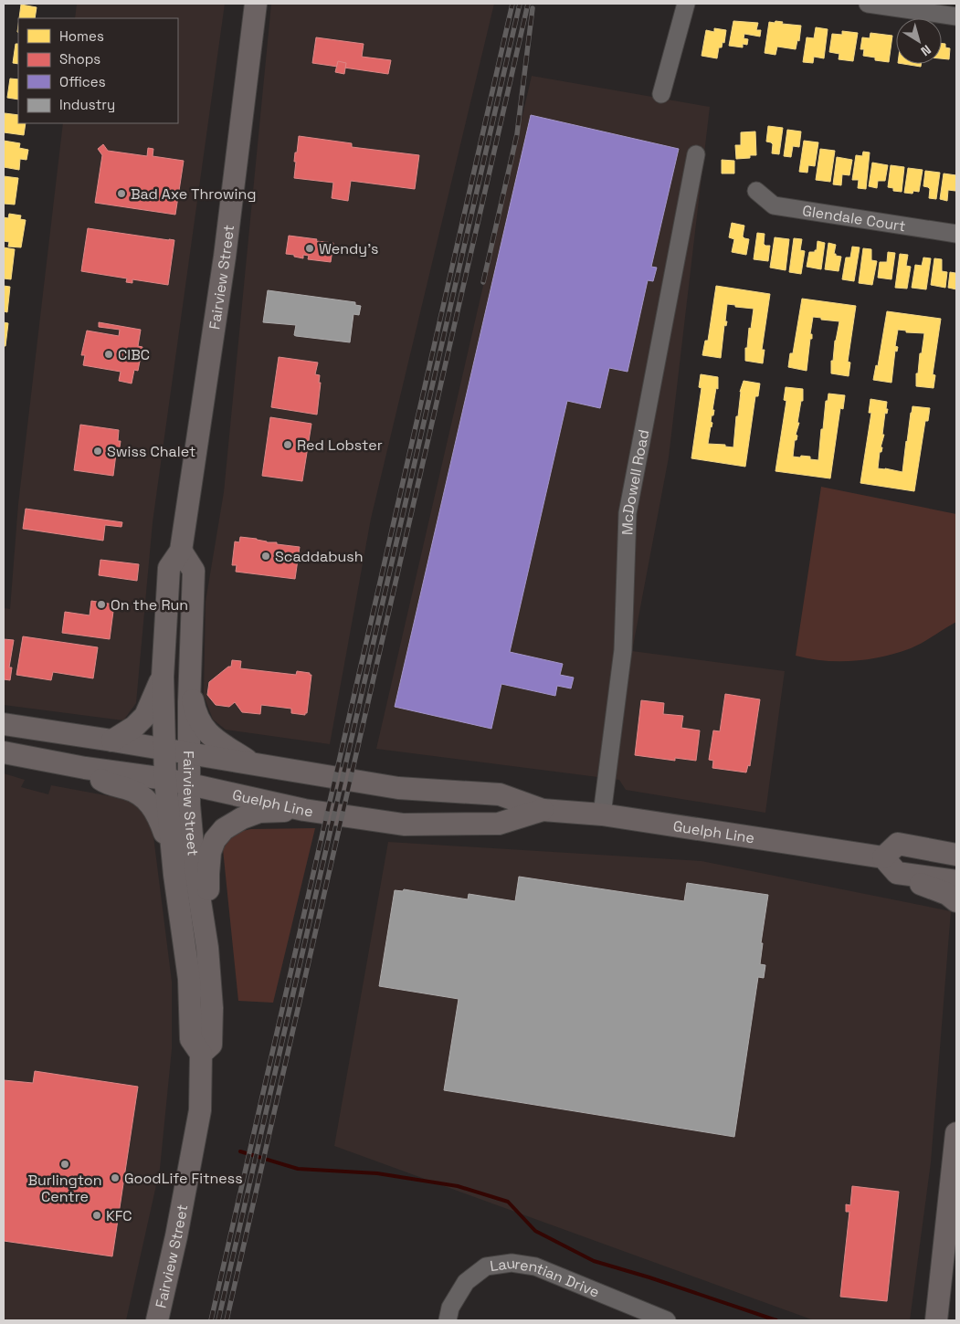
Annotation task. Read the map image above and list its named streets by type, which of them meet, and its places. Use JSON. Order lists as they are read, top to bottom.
{
  "streets": {
    "main road": ["Fairview Street", "Guelph Line"],
    "street": ["Glendale Court", "McDowell Road", "Laurentian Drive"]
  },
  "crossings": [
    ["Fairview Street", "Guelph Line"],
    ["McDowell Road", "Guelph Line"]
  ],
  "places": [
    "Bad Axe Throwing",
    "Wendy's",
    "CIBC",
    "Red Lobster",
    "Swiss Chalet",
    "Scaddabush",
    "On the Run",
    "Burlington Centre",
    "GoodLife Fitness",
    "KFC"
  ],
  "legend": [
    "Homes",
    "Shops",
    "Offices",
    "Industry"
  ],
  "north": "bottom right"
}
